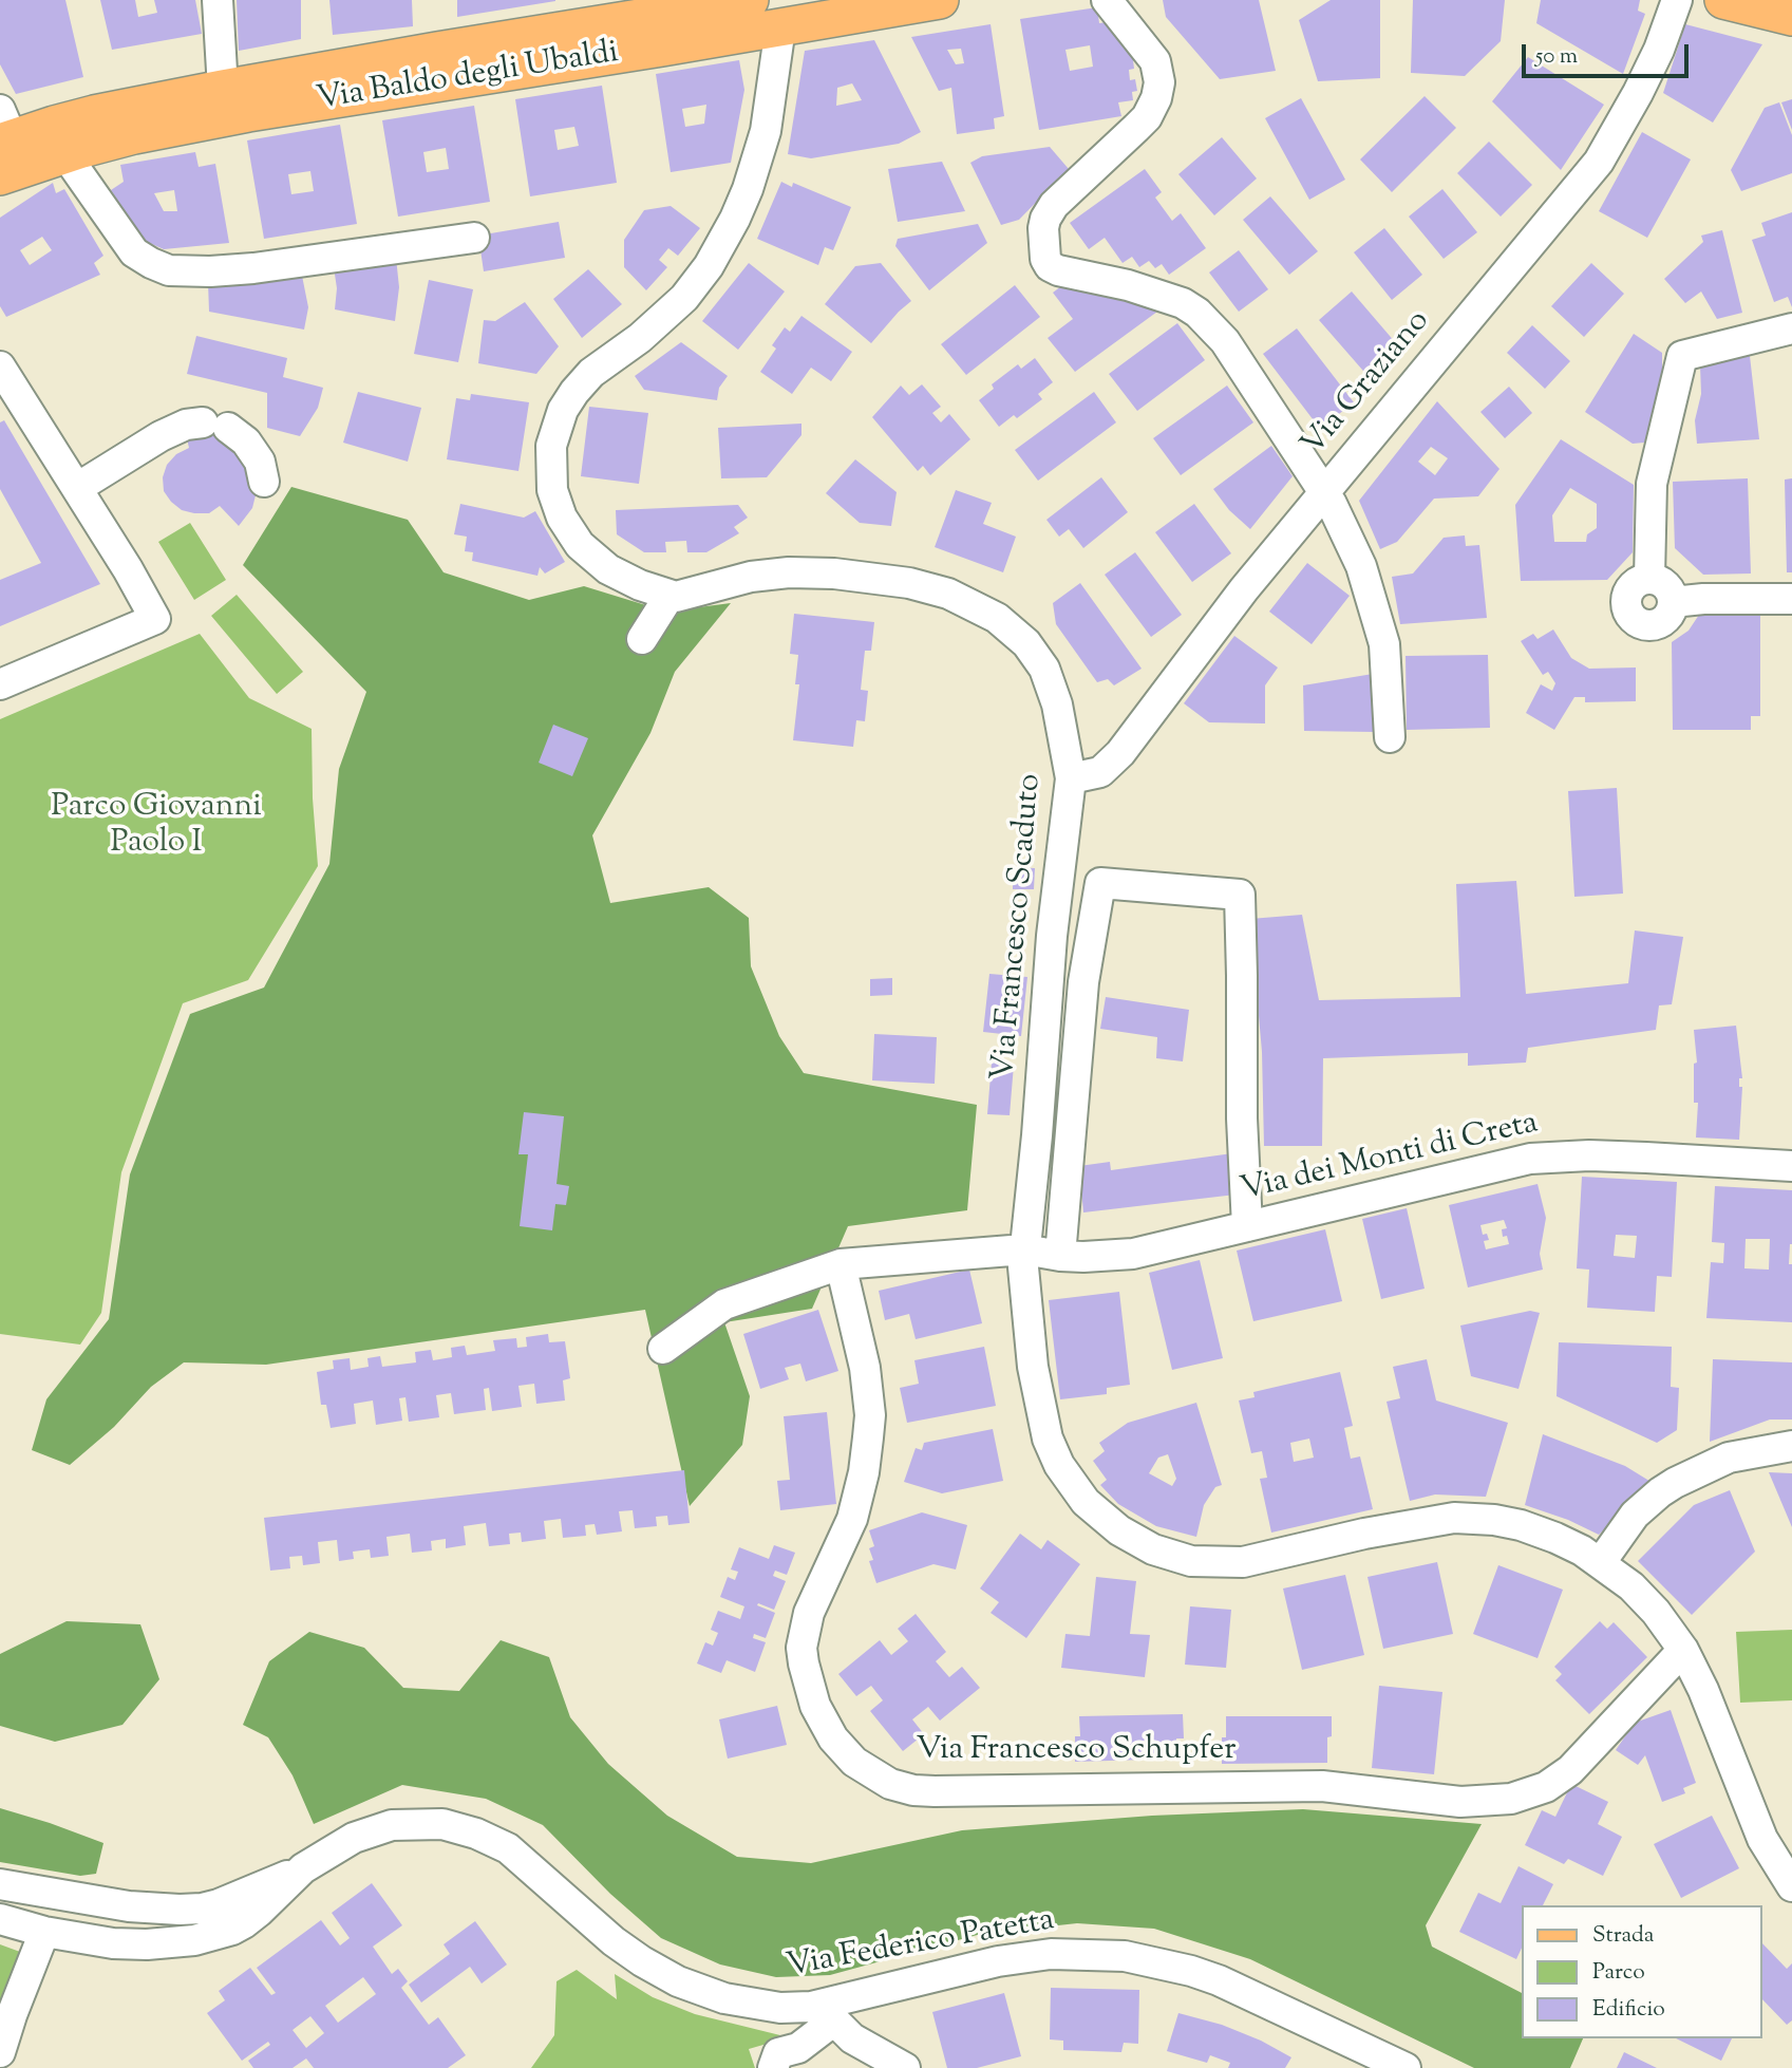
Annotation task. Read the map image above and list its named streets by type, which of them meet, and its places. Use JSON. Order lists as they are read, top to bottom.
{
  "streets": {
    "main road": ["Via Baldo degli Ubaldi"],
    "street": [
      "Via Graziano",
      "Via Francesco Scaduto",
      "Via dei Monti di Creta",
      "Via Francesco Schupfer",
      "Via Federico Patetta"
    ]
  },
  "crossings": [
    ["Via Graziano", "Via Francesco Scaduto"],
    ["Via Francesco Scaduto", "Via dei Monti di Creta"],
    ["Via Francesco Scaduto", "Via Francesco Schupfer"]
  ],
  "parks": ["Parco Giovanni Paolo I"],
  "legend": ["Strada", "Parco", "Edificio"],
  "scale_bar": "50 m"
}
